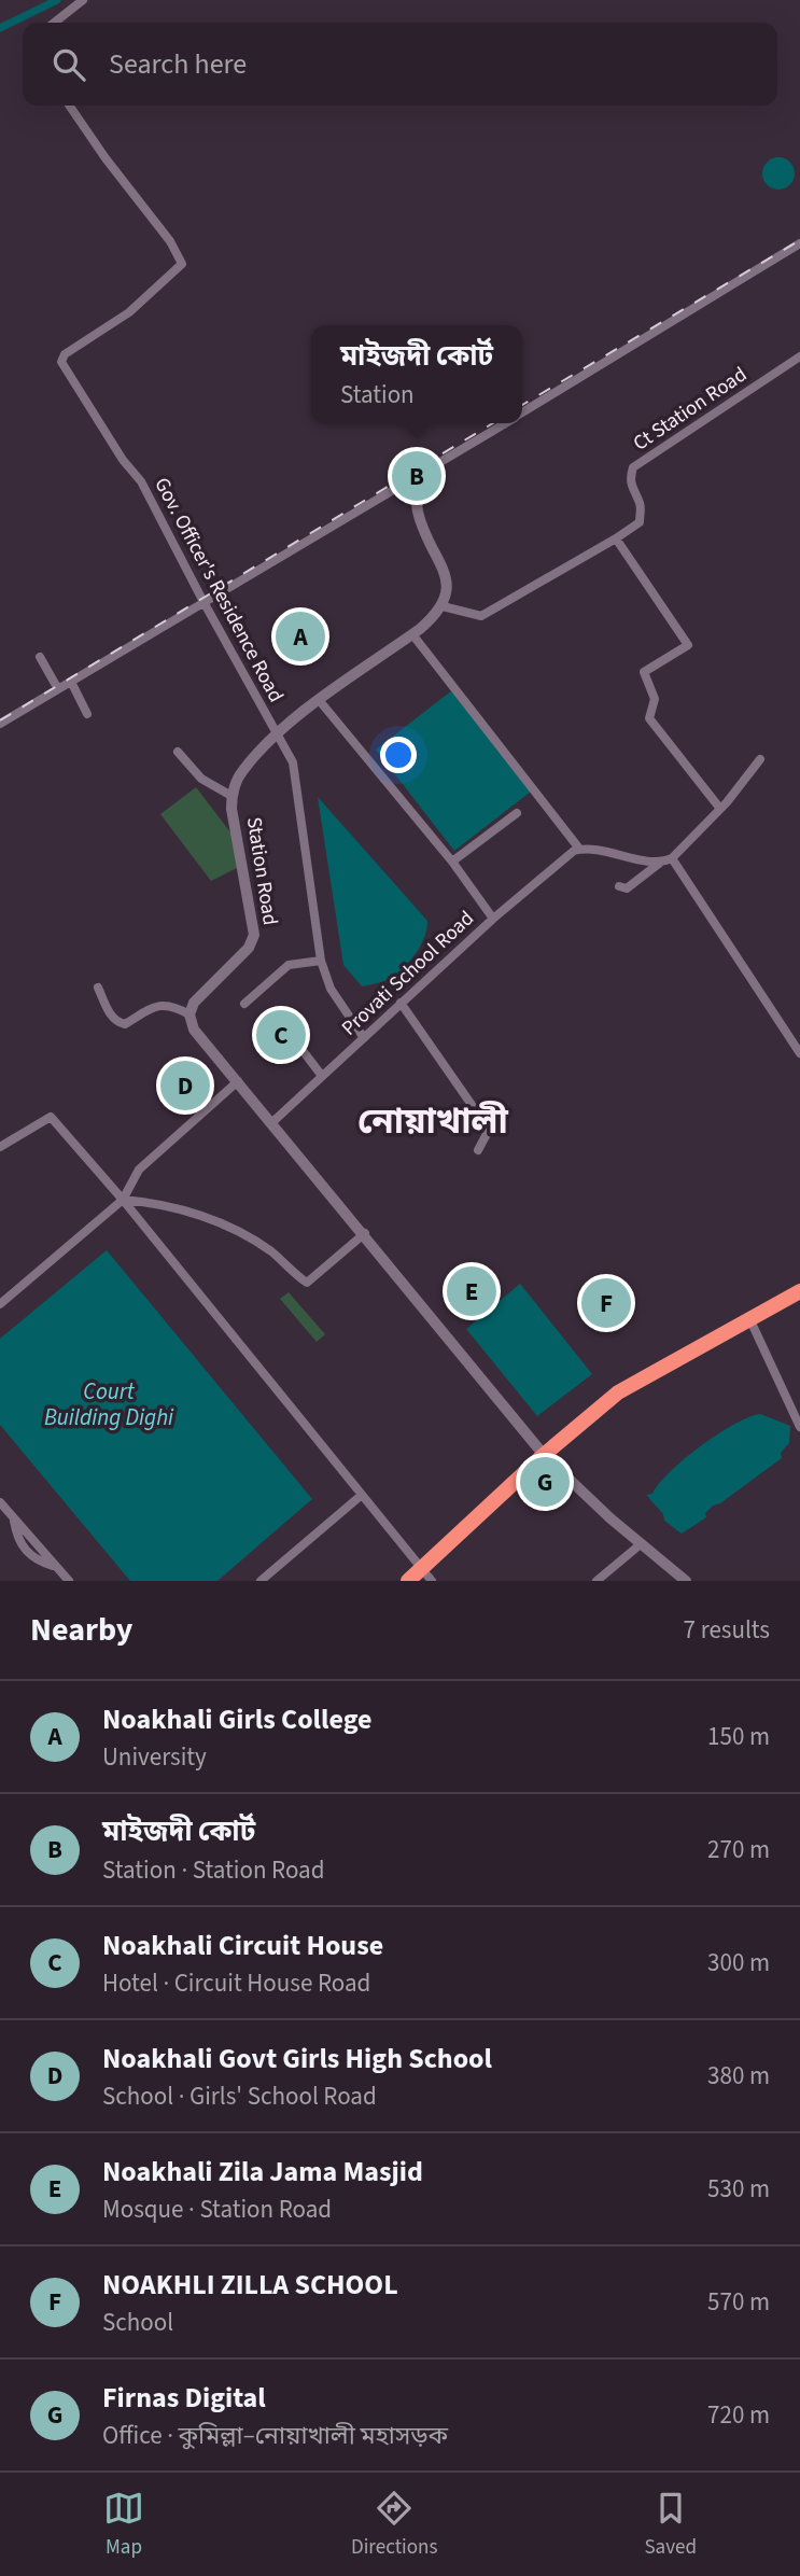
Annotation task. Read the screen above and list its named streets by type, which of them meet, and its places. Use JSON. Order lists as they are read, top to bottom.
{
  "streets": {
    "street": [
      "Ct Station Road",
      "Gov. Officer's Residence Road",
      "Station Road",
      "Provati School Road"
    ]
  },
  "crossings": [
    ["Gov. Officer's Residence Road", "Station Road"],
    ["Gov. Officer's Residence Road", "Provati School Road"]
  ],
  "districts": ["নোয়াখালী"],
  "water": ["Court Building Dighi"],
  "page": {
    "search": "Search here",
    "popup": ["মাইজদী কোর্ট", "Station"],
    "pins": [
      "B",
      "A",
      "C",
      "D",
      "E",
      "F",
      "G"
    ],
    "heading": ["Nearby", "7 results"],
    "list": [
      {
        "mark": "A",
        "name": "Noakhali Girls College",
        "note": "University",
        "value": "150 m"
      },
      {
        "mark": "B",
        "name": "মাইজদী কোর্ট",
        "note": "Station · Station Road",
        "value": "270 m"
      },
      {
        "mark": "C",
        "name": "Noakhali Circuit House",
        "note": "Hotel · Circuit House Road",
        "value": "300 m"
      },
      {
        "mark": "D",
        "name": "Noakhali Govt Girls High School",
        "note": "School · Girls' School Road",
        "value": "380 m"
      },
      {
        "mark": "E",
        "name": "Noakhali Zila Jama Masjid",
        "note": "Mosque · Station Road",
        "value": "530 m"
      },
      {
        "mark": "F",
        "name": "NOAKHLI ZILLA SCHOOL",
        "note": "School",
        "value": "570 m"
      },
      {
        "mark": "G",
        "name": "Firnas Digital",
        "note": "Office · কুমিল্লা–নোয়াখালী মহাসড়ক",
        "value": "720 m"
      }
    ],
    "nav": ["Map", "Directions", "Saved"]
  }
}
